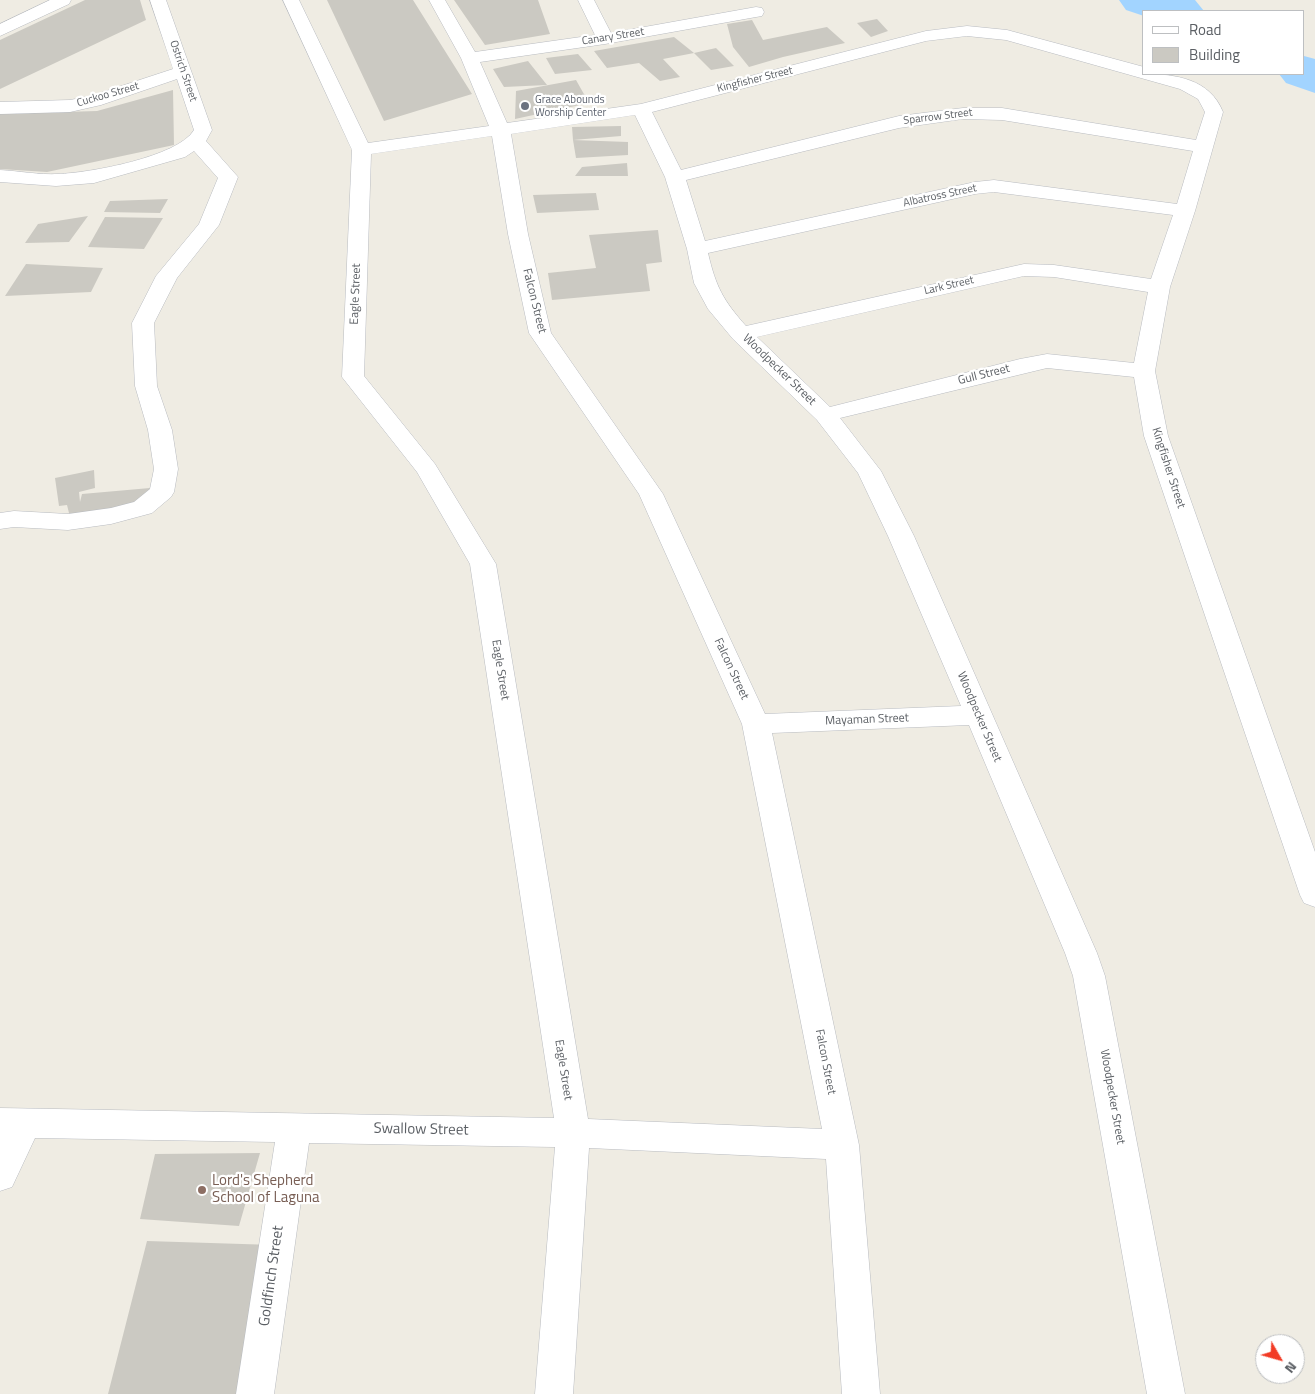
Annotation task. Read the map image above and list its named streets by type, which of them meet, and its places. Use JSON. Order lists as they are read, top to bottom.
{
  "streets": {
    "street": [
      "Canary Street",
      "Ostrich Street",
      "Kingfisher Street",
      "Cuckoo Street",
      "Sparrow Street",
      "Albatross Street",
      "Lark Street",
      "Eagle Street",
      "Falcon Street",
      "Woodpecker Street",
      "Gull Street",
      "Mayaman Street",
      "Swallow Street",
      "Goldfinch Street"
    ]
  },
  "crossings": [
    ["Canary Street", "Falcon Street"],
    ["Ostrich Street", "Cuckoo Street"],
    ["Kingfisher Street", "Sparrow Street"],
    ["Kingfisher Street", "Albatross Street"],
    ["Kingfisher Street", "Lark Street"],
    ["Kingfisher Street", "Eagle Street"],
    ["Kingfisher Street", "Falcon Street"],
    ["Kingfisher Street", "Woodpecker Street"],
    ["Kingfisher Street", "Gull Street"],
    ["Sparrow Street", "Woodpecker Street"],
    ["Albatross Street", "Woodpecker Street"],
    ["Lark Street", "Woodpecker Street"],
    ["Eagle Street", "Swallow Street"],
    ["Falcon Street", "Mayaman Street"],
    ["Falcon Street", "Swallow Street"],
    ["Woodpecker Street", "Gull Street"],
    ["Woodpecker Street", "Mayaman Street"],
    ["Swallow Street", "Goldfinch Street"]
  ],
  "places": ["Grace Abounds Worship Center", "Lord's Shepherd School of Laguna"],
  "legend": ["Road", "Building"],
  "north": "bottom right"
}
